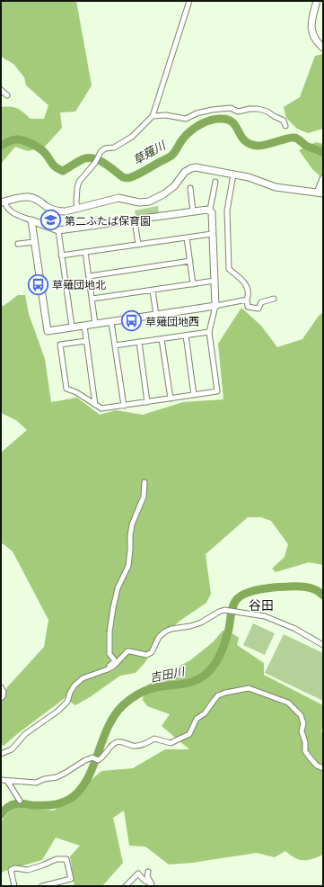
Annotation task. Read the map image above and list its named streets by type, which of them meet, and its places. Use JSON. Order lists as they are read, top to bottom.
{
  "districts": ["谷田"],
  "water": ["草薙川", "吉田川"],
  "places": {
    "school or university": ["第二ふたば保育園"],
    "bus stop": ["草薙団地北", "草薙団地西"]
  }
}
